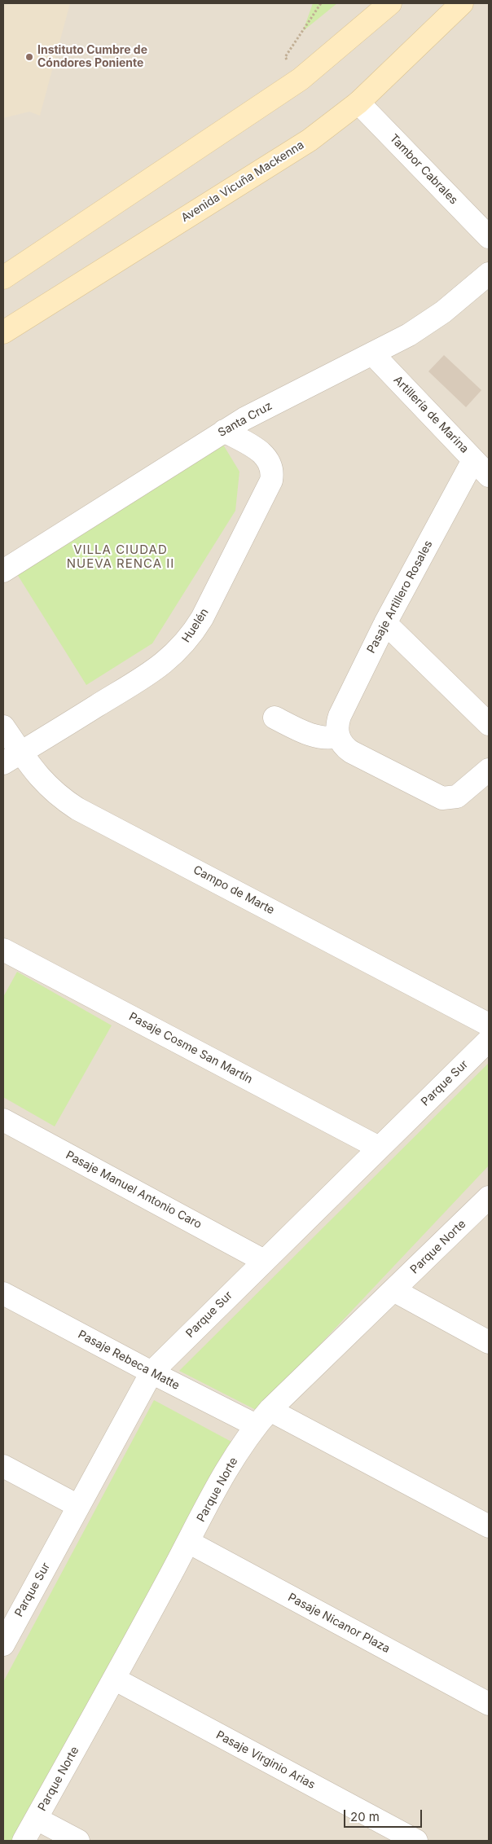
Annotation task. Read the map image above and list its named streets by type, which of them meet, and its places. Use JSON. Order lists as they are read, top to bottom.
{
  "streets": {
    "street": [
      "Tambor Cabrales",
      "Avenida Vicuña Mackenna",
      "Artillería de Marina",
      "Santa Cruz",
      "Pasaje Artillero Rosales",
      "Huelén",
      "Campo de Marte",
      "Pasaje Cosme San Martín",
      "Parque Sur",
      "Pasaje Manuel Antonio Caro",
      "Parque Norte",
      "Pasaje Rebeca Matte",
      "Pasaje Nicanor Plaza",
      "Pasaje Virginio Arias"
    ]
  },
  "crossings": [
    ["Tambor Cabrales", "Avenida Vicuña Mackenna"],
    ["Artillería de Marina", "Santa Cruz"],
    ["Artillería de Marina", "Pasaje Artillero Rosales"],
    ["Santa Cruz", "Huelén"],
    ["Huelén", "Campo de Marte"],
    ["Pasaje Cosme San Martín", "Parque Sur"],
    ["Parque Sur", "Pasaje Manuel Antonio Caro"],
    ["Parque Sur", "Pasaje Rebeca Matte"],
    ["Parque Norte", "Pasaje Rebeca Matte"],
    ["Parque Norte", "Pasaje Nicanor Plaza"],
    ["Parque Norte", "Pasaje Virginio Arias"]
  ],
  "districts": ["VILLA CIUDAD NUEVA RENCA II"],
  "places": ["Instituto Cumbre de Cóndores Poniente"],
  "scale_bar": "20 m"
}
